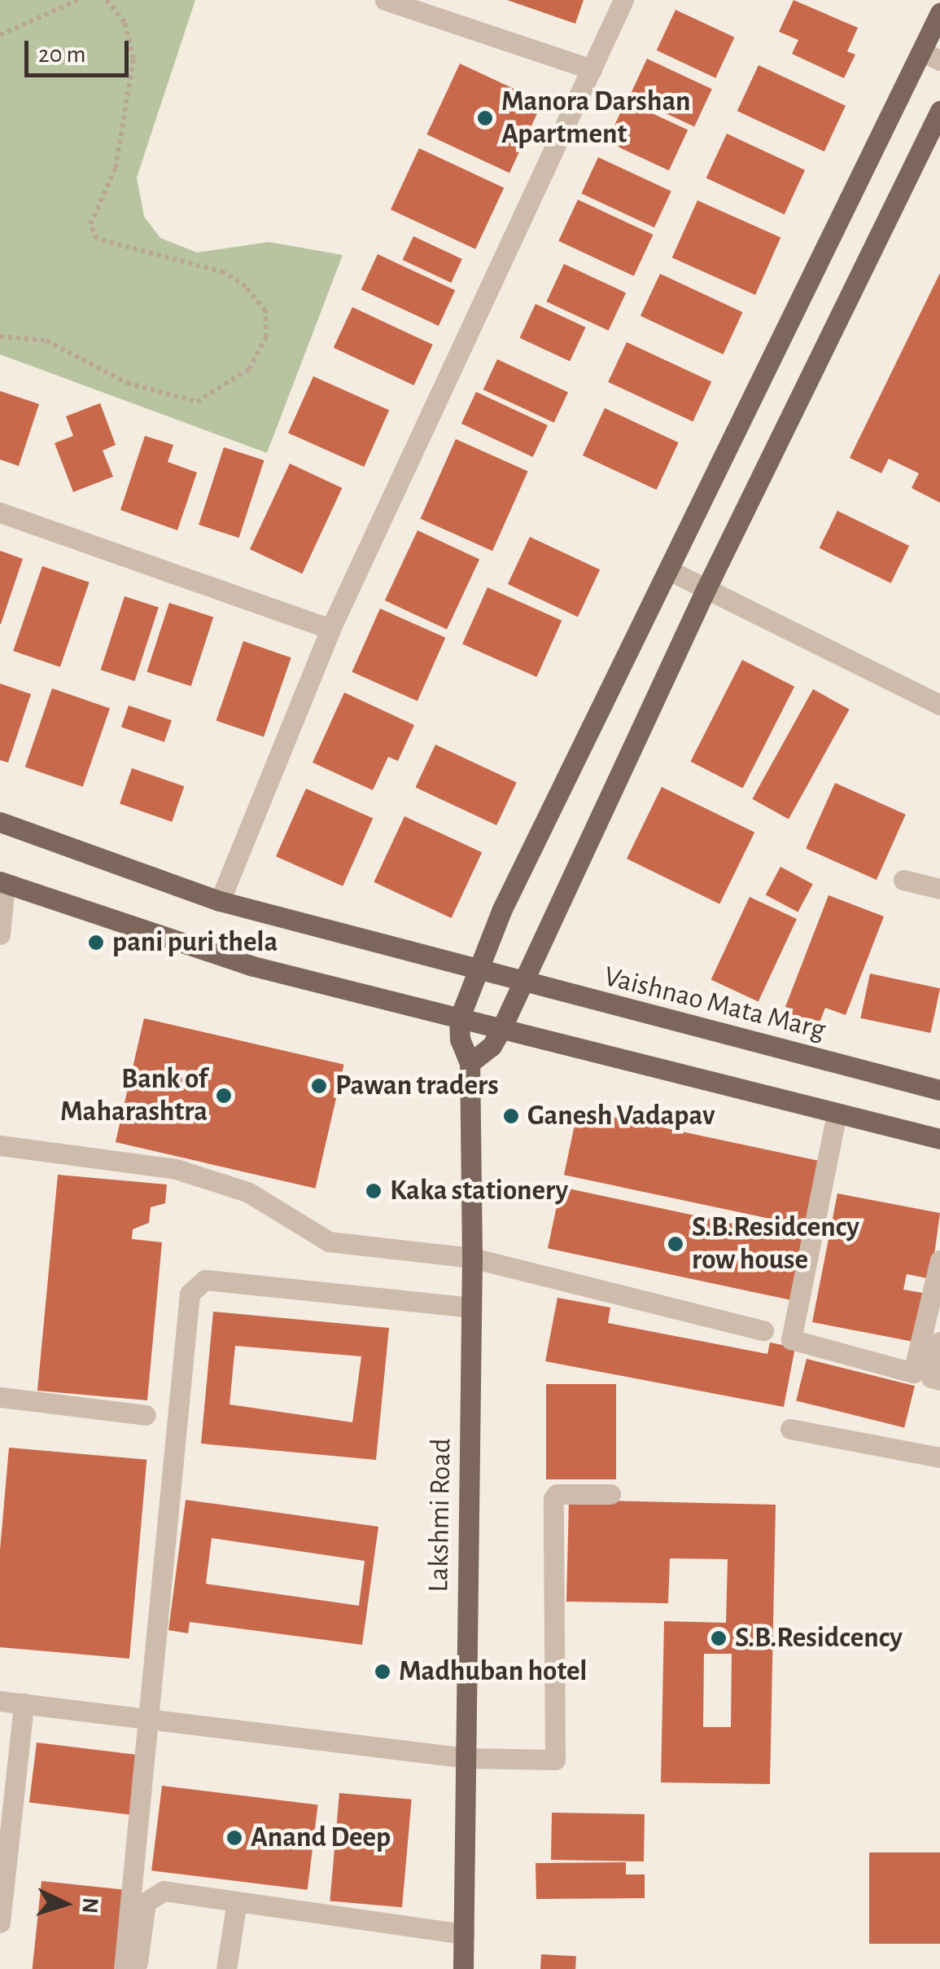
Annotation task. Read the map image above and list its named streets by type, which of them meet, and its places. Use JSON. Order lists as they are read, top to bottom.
{
  "streets": {
    "main road": ["Vaishnao Mata Marg", "Lakshmi Road"]
  },
  "places": [
    "Manora Darshan Apartment",
    "pani puri thela",
    "Pawan traders",
    "Bank of Maharashtra",
    "Ganesh Vadapav",
    "Kaka stationery",
    "S.B.Residcency row house",
    "S.B.Residcency",
    "Madhuban hotel",
    "Anand Deep"
  ],
  "scale_bar": "20 m",
  "north": "right"
}
